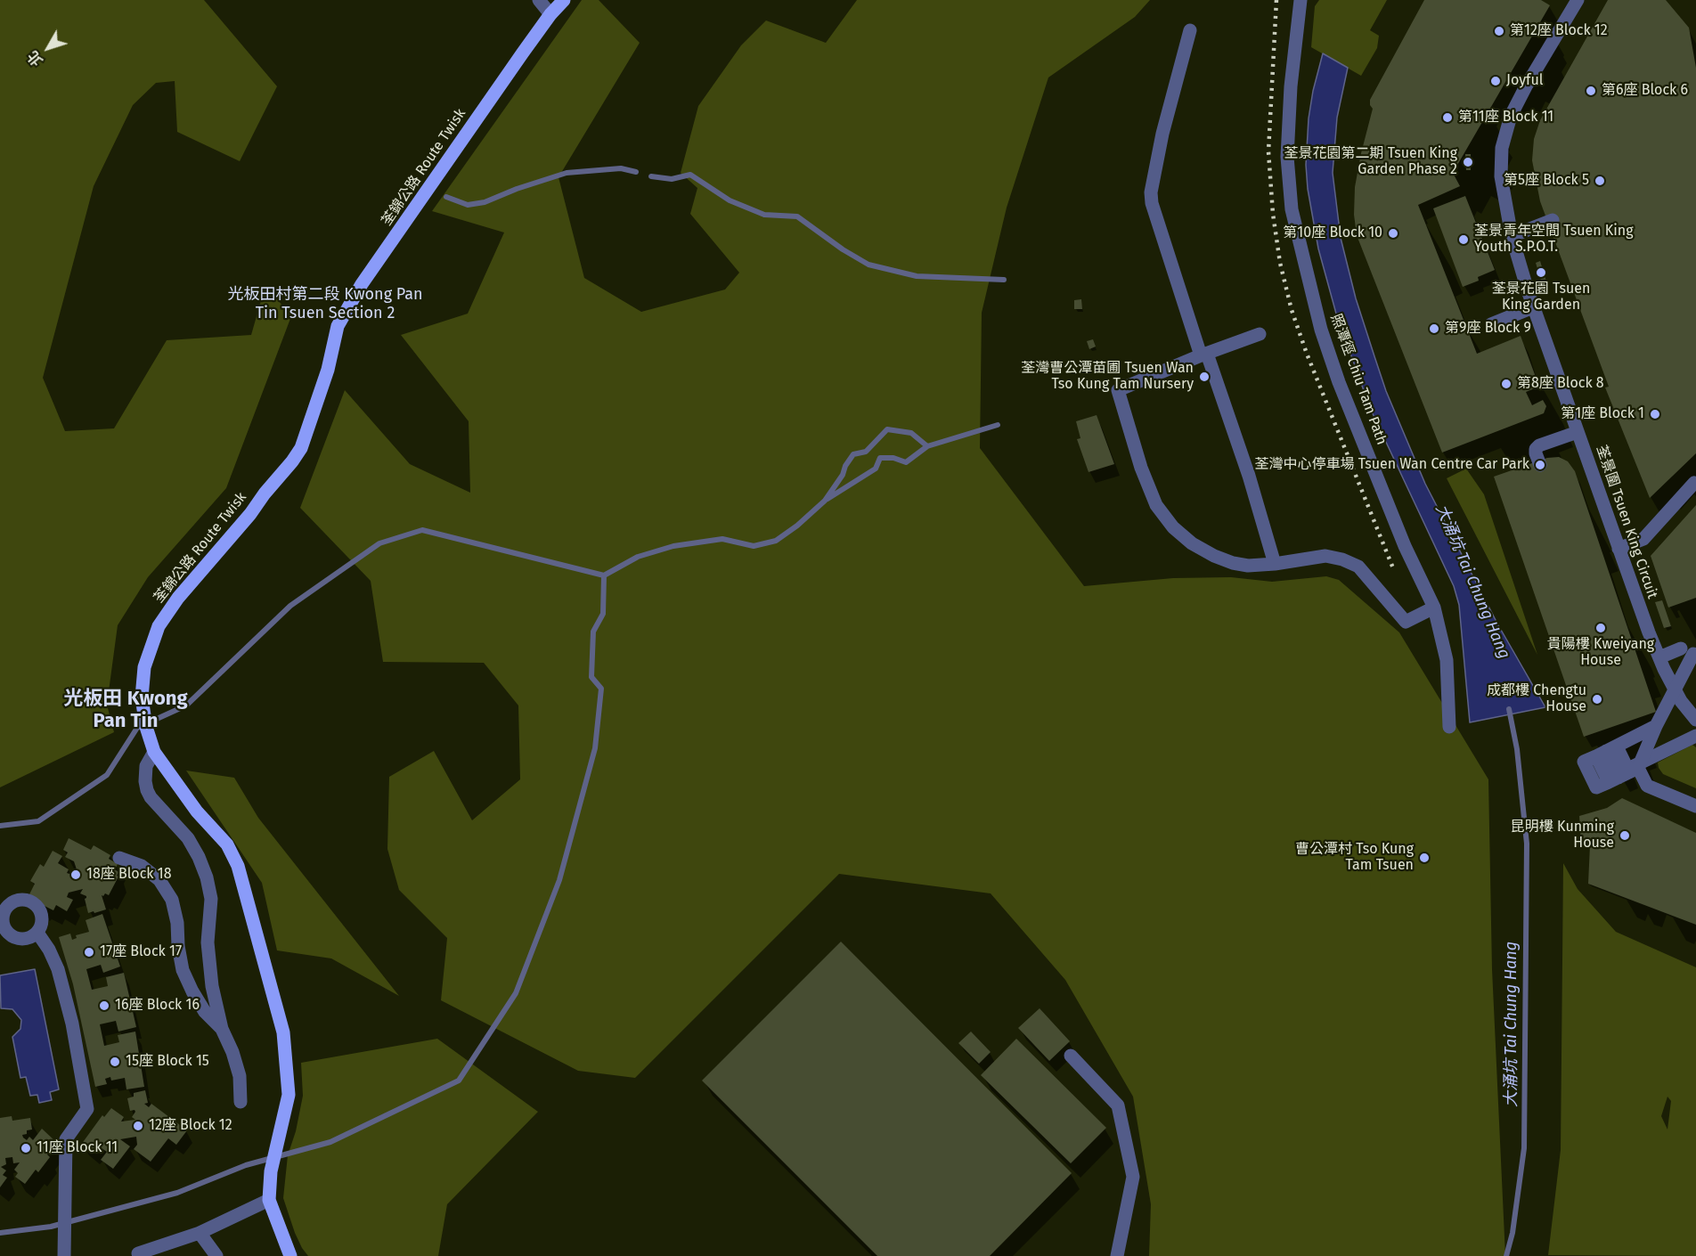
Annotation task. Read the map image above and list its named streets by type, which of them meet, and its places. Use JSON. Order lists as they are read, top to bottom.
{
  "streets": {
    "main road": ["荃錦公路 Route Twisk"],
    "street": ["照潭徑 Chiu Tam Path", "荃景圍 Tsuen King Circuit"]
  },
  "districts": ["光板田村第二段 Kwong Pan Tin Tsuen Section 2", "光板田 Kwong Pan Tin"],
  "water": ["大涌坑 Tai Chung Hang"],
  "places": [
    "第12座 Block 12",
    "Joyful",
    "第6座 Block 6",
    "第11座 Block 11",
    "荃景花園第二期 Tsuen King Garden Phase 2",
    "第5座 Block 5",
    "第10座 Block 10",
    "荃景青年空間 Tsuen King Youth S.P.O.T.",
    "荃景花園 Tsuen King Garden",
    "第9座 Block 9",
    "荃灣曹公潭苗圃 Tsuen Wan Tso Kung Tam Nursery",
    "第8座 Block 8",
    "第1座 Block 1",
    "荃灣中心停車場 Tsuen Wan Centre Car Park",
    "貴陽樓 Kweiyang House",
    "成都樓 Chengtu House",
    "昆明樓 Kunming House",
    "曹公潭村 Tso Kung Tam Tsuen",
    "18座 Block 18",
    "17座 Block 17",
    "16座 Block 16",
    "15座 Block 15",
    "12座 Block 12",
    "11座 Block 11"
  ],
  "north": "bottom left"
}
